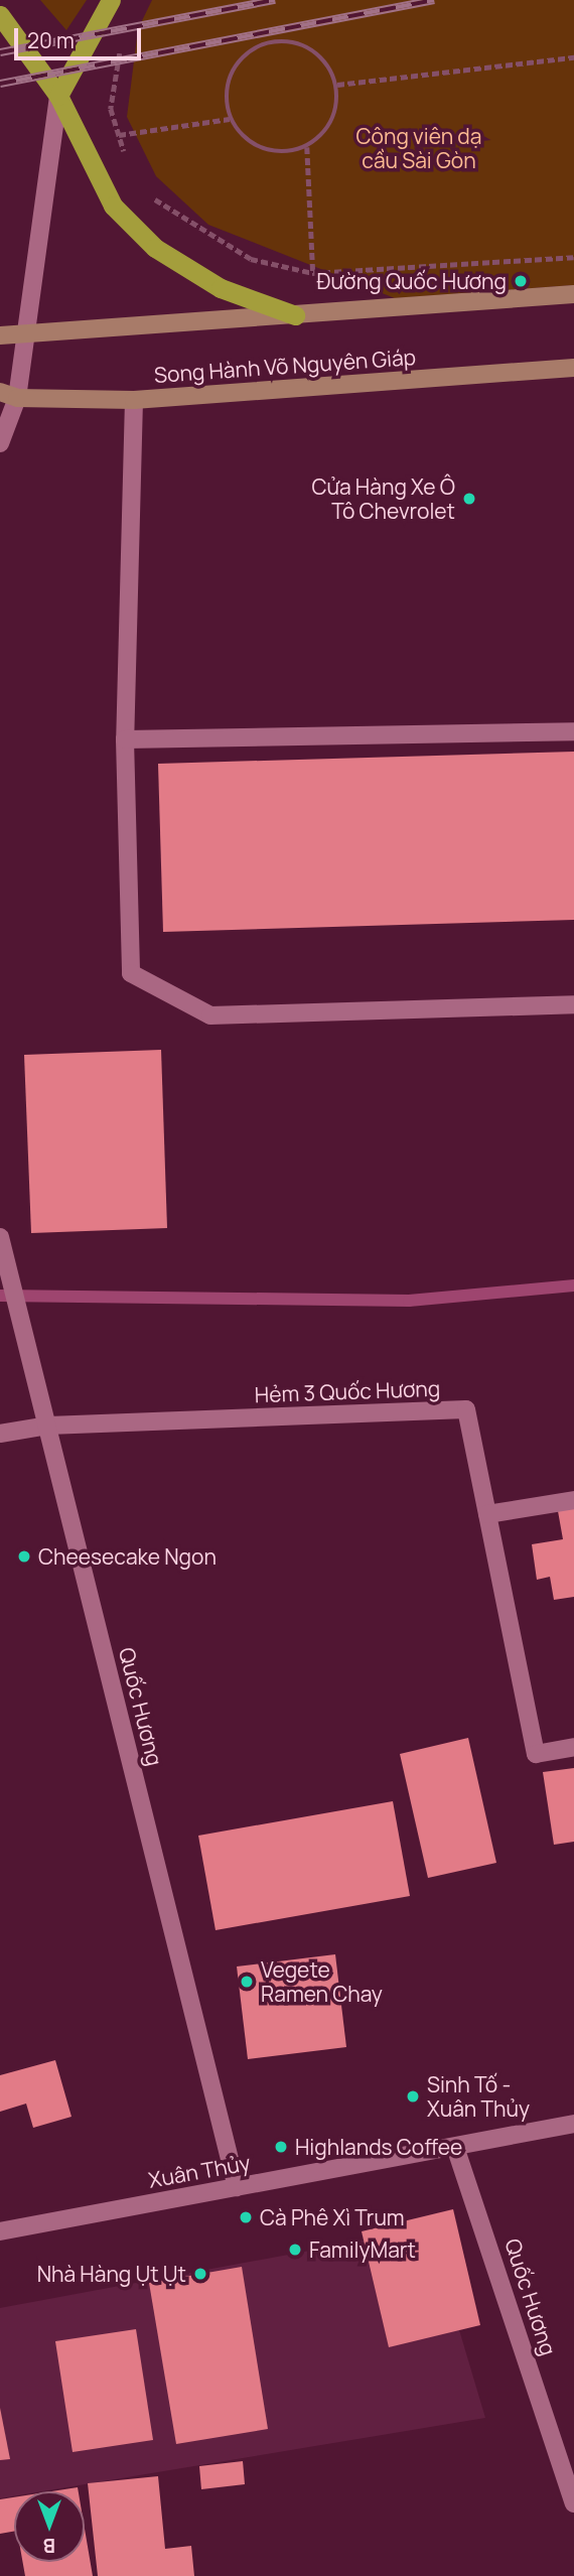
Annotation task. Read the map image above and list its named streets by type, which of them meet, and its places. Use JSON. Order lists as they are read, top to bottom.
{
  "streets": {
    "main road": ["Song Hành Võ Nguyên Giáp"],
    "street": ["Hẻm 3 Quốc Hương", "Quốc Hương", "Xuân Thủy"]
  },
  "crossings": [
    ["Hẻm 3 Quốc Hương", "Quốc Hương"],
    ["Quốc Hương", "Xuân Thủy"]
  ],
  "parks": ["Công viên dạ cầu Sài Gòn"],
  "places": [
    "Đường Quốc Hương",
    "Cửa Hàng Xe Ô Tô Chevrolet",
    "Cheesecake Ngon",
    "Vegete Ramen Chay",
    "Sinh Tố - Xuân Thủy",
    "Highlands Coffee",
    "Cà Phê Xì Trum",
    "FamilyMart",
    "Nhà Hàng Ụt Ụt"
  ],
  "scale_bar": "20 m",
  "north": "bottom"
}
